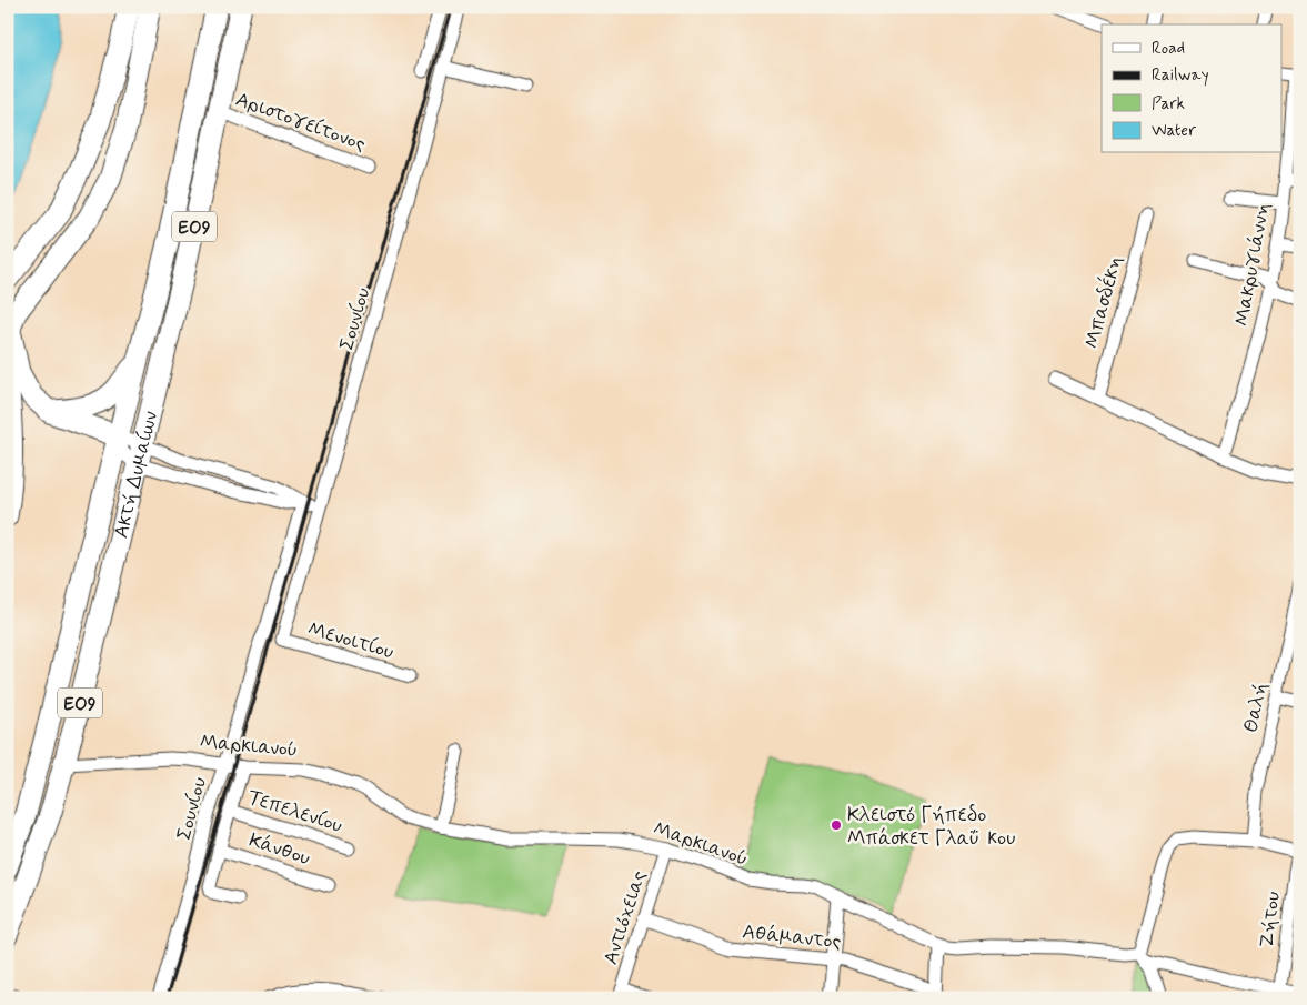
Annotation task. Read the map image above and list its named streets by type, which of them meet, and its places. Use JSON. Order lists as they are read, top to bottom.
{
  "streets": {
    "main road": ["ΕΟ9", "Ακτή Δυμαίων"],
    "street": [
      "Αριστογείτονος",
      "Μακρυγιάννη",
      "Μπασδέκη",
      "Σουνίου",
      "Μενοιτίου",
      "Θαλή",
      "Μαρκιανού",
      "Τεπελενίου",
      "Κάνθου",
      "Αντιόχειας",
      "Ζήτου",
      "Αθάμαντος"
    ]
  },
  "crossings": [
    ["Αριστογείτονος", "Ακτή Δυμαίων"],
    ["Σουνίου", "Μενοιτίου"],
    ["Σουνίου", "Μαρκιανού"],
    ["Σουνίου", "Τεπελενίου"],
    ["Σουνίου", "Κάνθου"],
    ["Ακτή Δυμαίων", "Μαρκιανού"],
    ["Μαρκιανού", "Αντιόχειας"],
    ["Μαρκιανού", "Ζήτου"],
    ["Αντιόχειας", "Αθάμαντος"]
  ],
  "places": ["Κλειστό Γήπεδο Μπάσκετ Γλαΰκου"],
  "legend": [
    "Road",
    "Railway",
    "Park",
    "Water"
  ]
}
